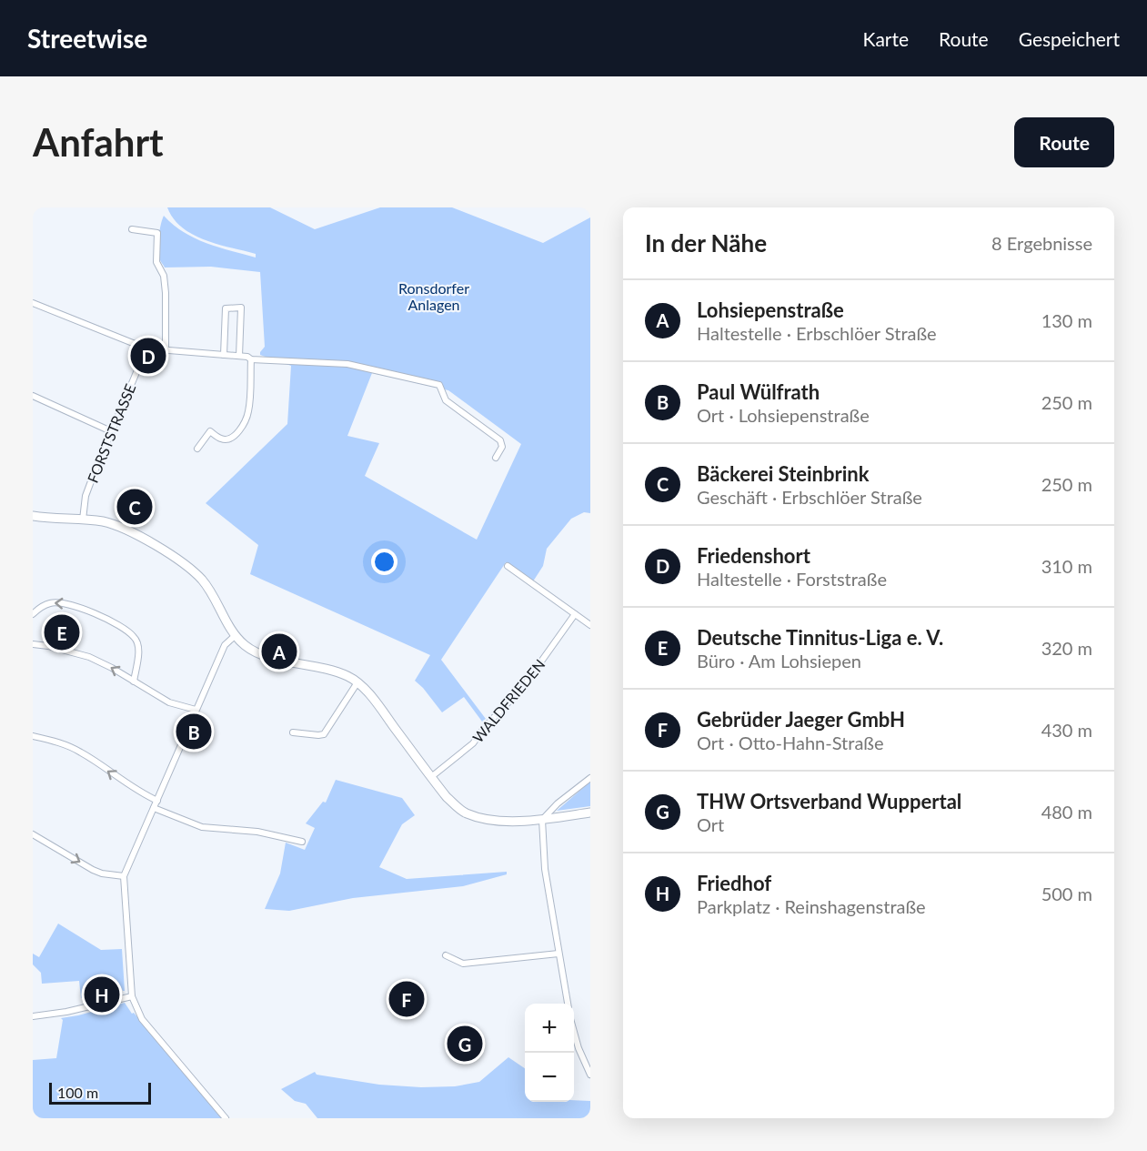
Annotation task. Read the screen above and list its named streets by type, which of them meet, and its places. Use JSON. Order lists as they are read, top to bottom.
{
  "streets": {
    "street": ["FORSTSTRASSE", "WALDFRIEDEN"]
  },
  "parks": ["Ronsdorfer Anlagen"],
  "scale_bar": "100 m",
  "page": {
    "header": "Streetwise",
    "nav": ["Karte", "Route", "Gespeichert"],
    "buttons": "Route",
    "title": "Anfahrt",
    "heading": ["In der Nähe", "8 Ergebnisse"],
    "list": [
      {
        "mark": "A",
        "name": "Lohsiepenstraße",
        "note": "Haltestelle · Erbschlöer Straße",
        "value": "130 m"
      },
      {
        "mark": "B",
        "name": "Paul Wülfrath",
        "note": "Ort · Lohsiepenstraße",
        "value": "250 m"
      },
      {
        "mark": "C",
        "name": "Bäckerei Steinbrink",
        "note": "Geschäft · Erbschlöer Straße",
        "value": "250 m"
      },
      {
        "mark": "D",
        "name": "Friedenshort",
        "note": "Haltestelle · Forststraße",
        "value": "310 m"
      },
      {
        "mark": "E",
        "name": "Deutsche Tinnitus-Liga e. V.",
        "note": "Büro · Am Lohsiepen",
        "value": "320 m"
      },
      {
        "mark": "F",
        "name": "Gebrüder Jaeger GmbH",
        "note": "Ort · Otto-Hahn-Straße",
        "value": "430 m"
      },
      {
        "mark": "G",
        "name": "THW Ortsverband Wuppertal",
        "note": "Ort",
        "value": "480 m"
      },
      {
        "mark": "H",
        "name": "Friedhof",
        "note": "Parkplatz · Reinshagenstraße",
        "value": "500 m"
      }
    ],
    "pins": [
      "D",
      "C",
      "E",
      "A",
      "B",
      "H",
      "F",
      "G"
    ],
    "map_buttons": ["+", "−"],
    "scale": "100 m"
  }
}
